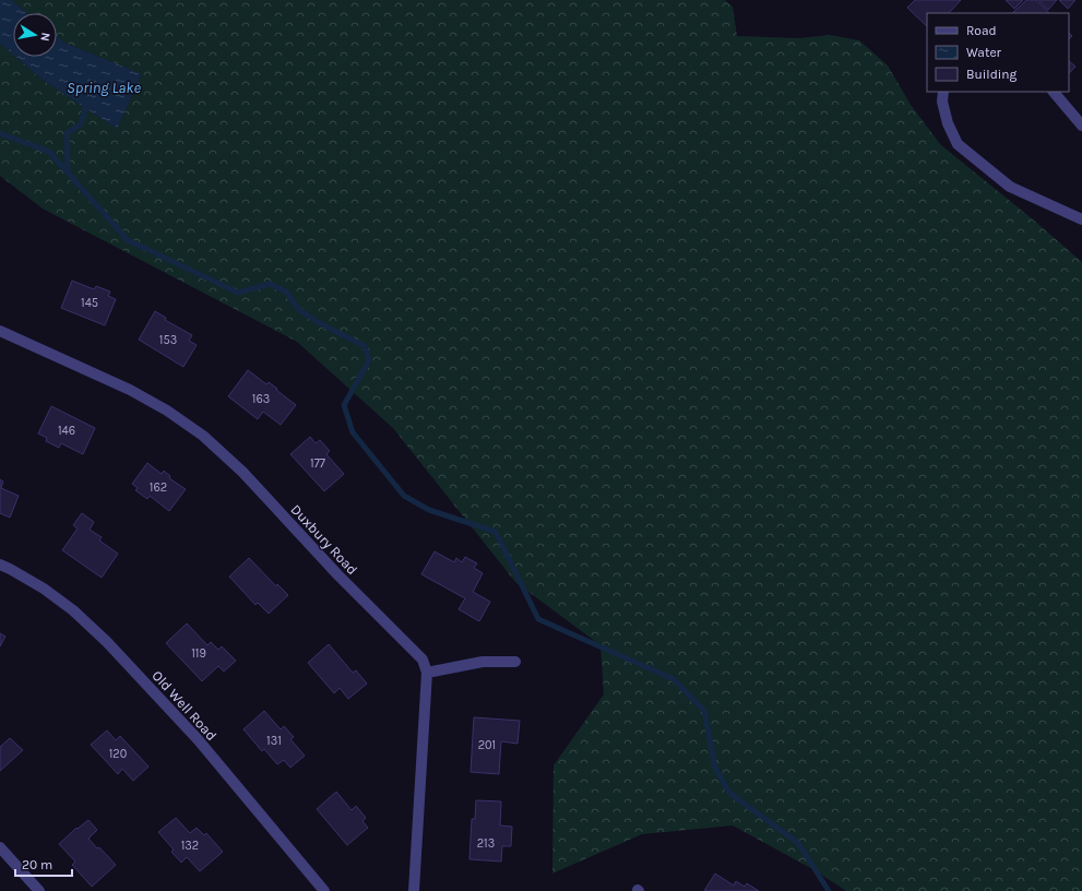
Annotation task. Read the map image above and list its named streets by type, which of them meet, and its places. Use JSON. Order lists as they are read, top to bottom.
{
  "streets": {
    "street": ["Duxbury Road", "Old Well Road"]
  },
  "water": ["Spring Lake"],
  "house_numbers": [
    "145",
    "153",
    "163",
    "146",
    "177",
    "162",
    "119",
    "131",
    "201",
    "120",
    "213",
    "132"
  ],
  "legend": ["Road", "Water", "Building"],
  "scale_bar": "20 m",
  "north": "right"
}
